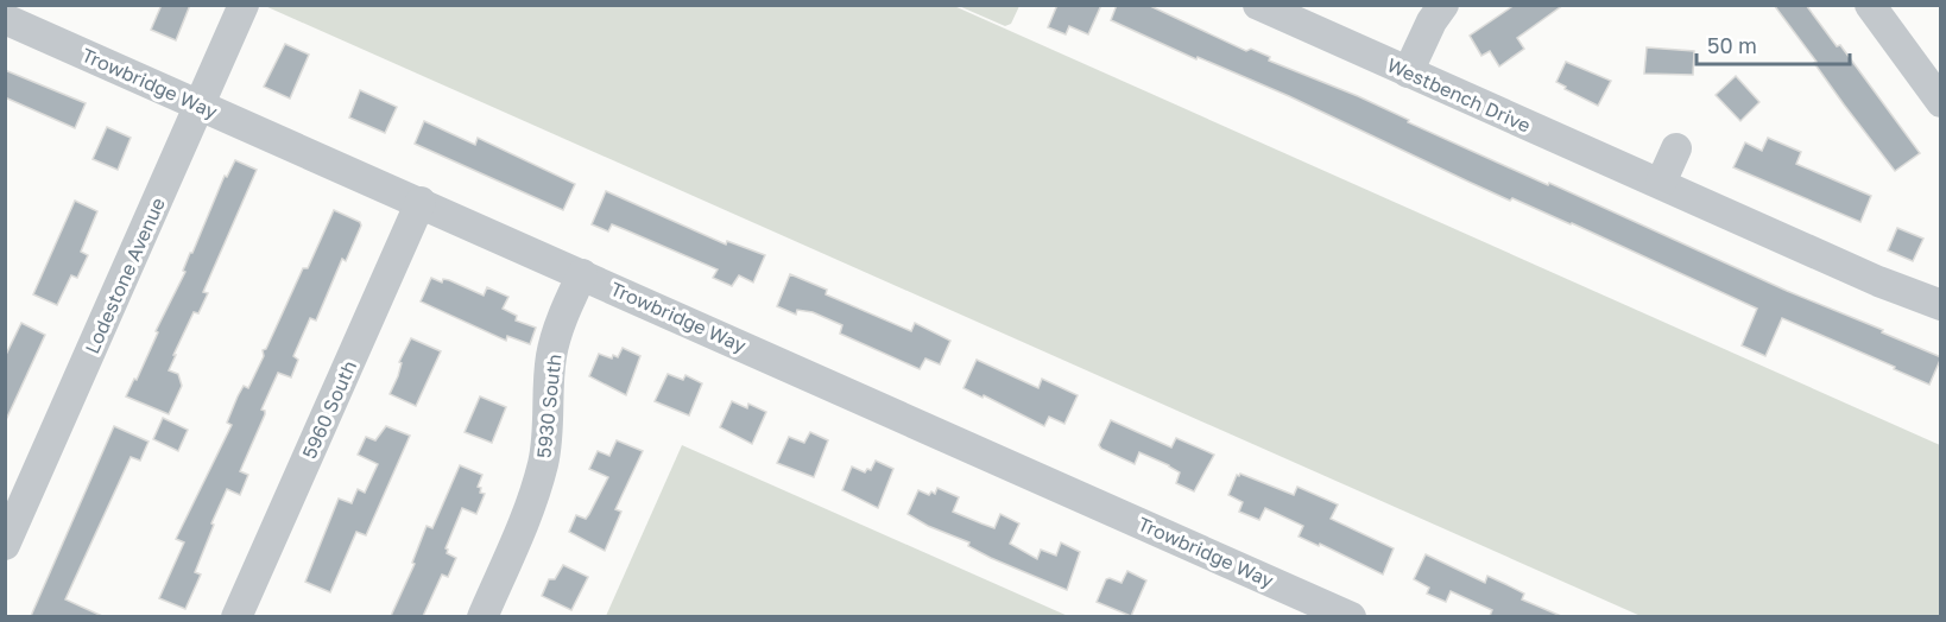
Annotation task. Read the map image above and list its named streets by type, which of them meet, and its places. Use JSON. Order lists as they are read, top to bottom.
{
  "streets": {
    "street": [
      "Trowbridge Way",
      "Westbench Drive",
      "Lodestone Avenue",
      "5930 South",
      "5960 South"
    ]
  },
  "crossings": [
    ["Trowbridge Way", "Lodestone Avenue"],
    ["Trowbridge Way", "5930 South"],
    ["Trowbridge Way", "5960 South"]
  ],
  "scale_bar": "50 m"
}
